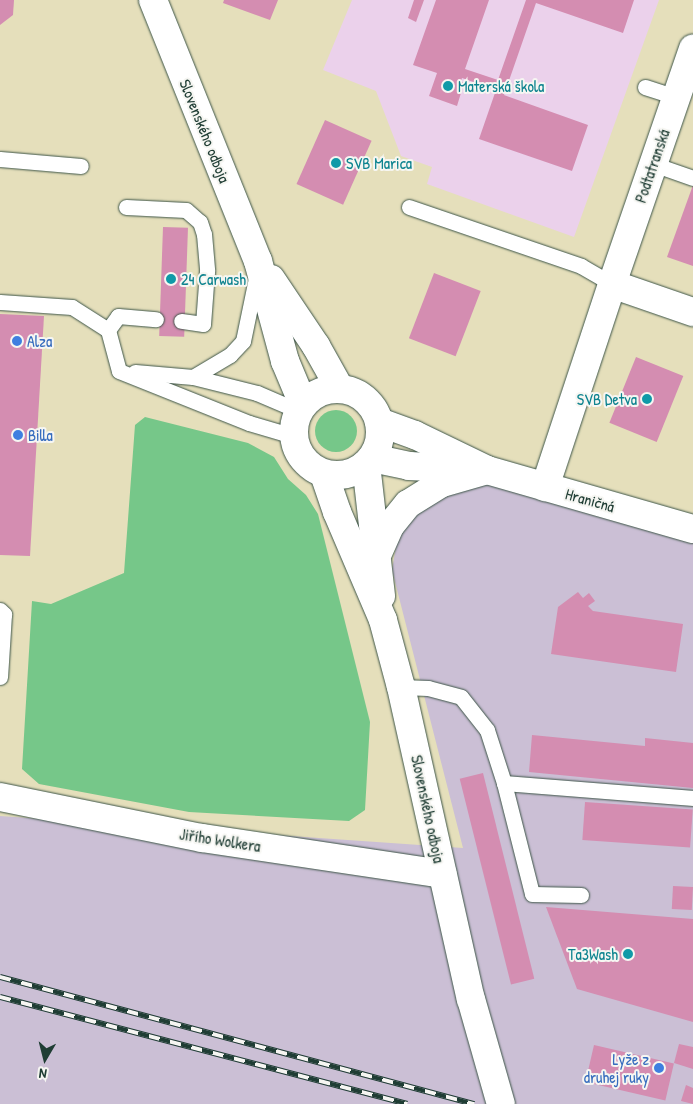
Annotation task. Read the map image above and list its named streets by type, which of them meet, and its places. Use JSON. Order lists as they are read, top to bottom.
{
  "streets": {
    "street": [
      "Slovenského odboja",
      "Podtatranská",
      "Hraničná",
      "Jiřího Wolkera"
    ]
  },
  "crossings": [
    ["Slovenského odboja", "Hraničná"],
    ["Slovenského odboja", "Jiřího Wolkera"],
    ["Podtatranská", "Hraničná"]
  ],
  "places": [
    "Materská škola",
    "SVB Marica",
    "24 Carwash",
    "Alza",
    "SVB Detva",
    "Billa",
    "Ta3Wash",
    "Lyže z druhej ruky"
  ],
  "north": "bottom"
}
